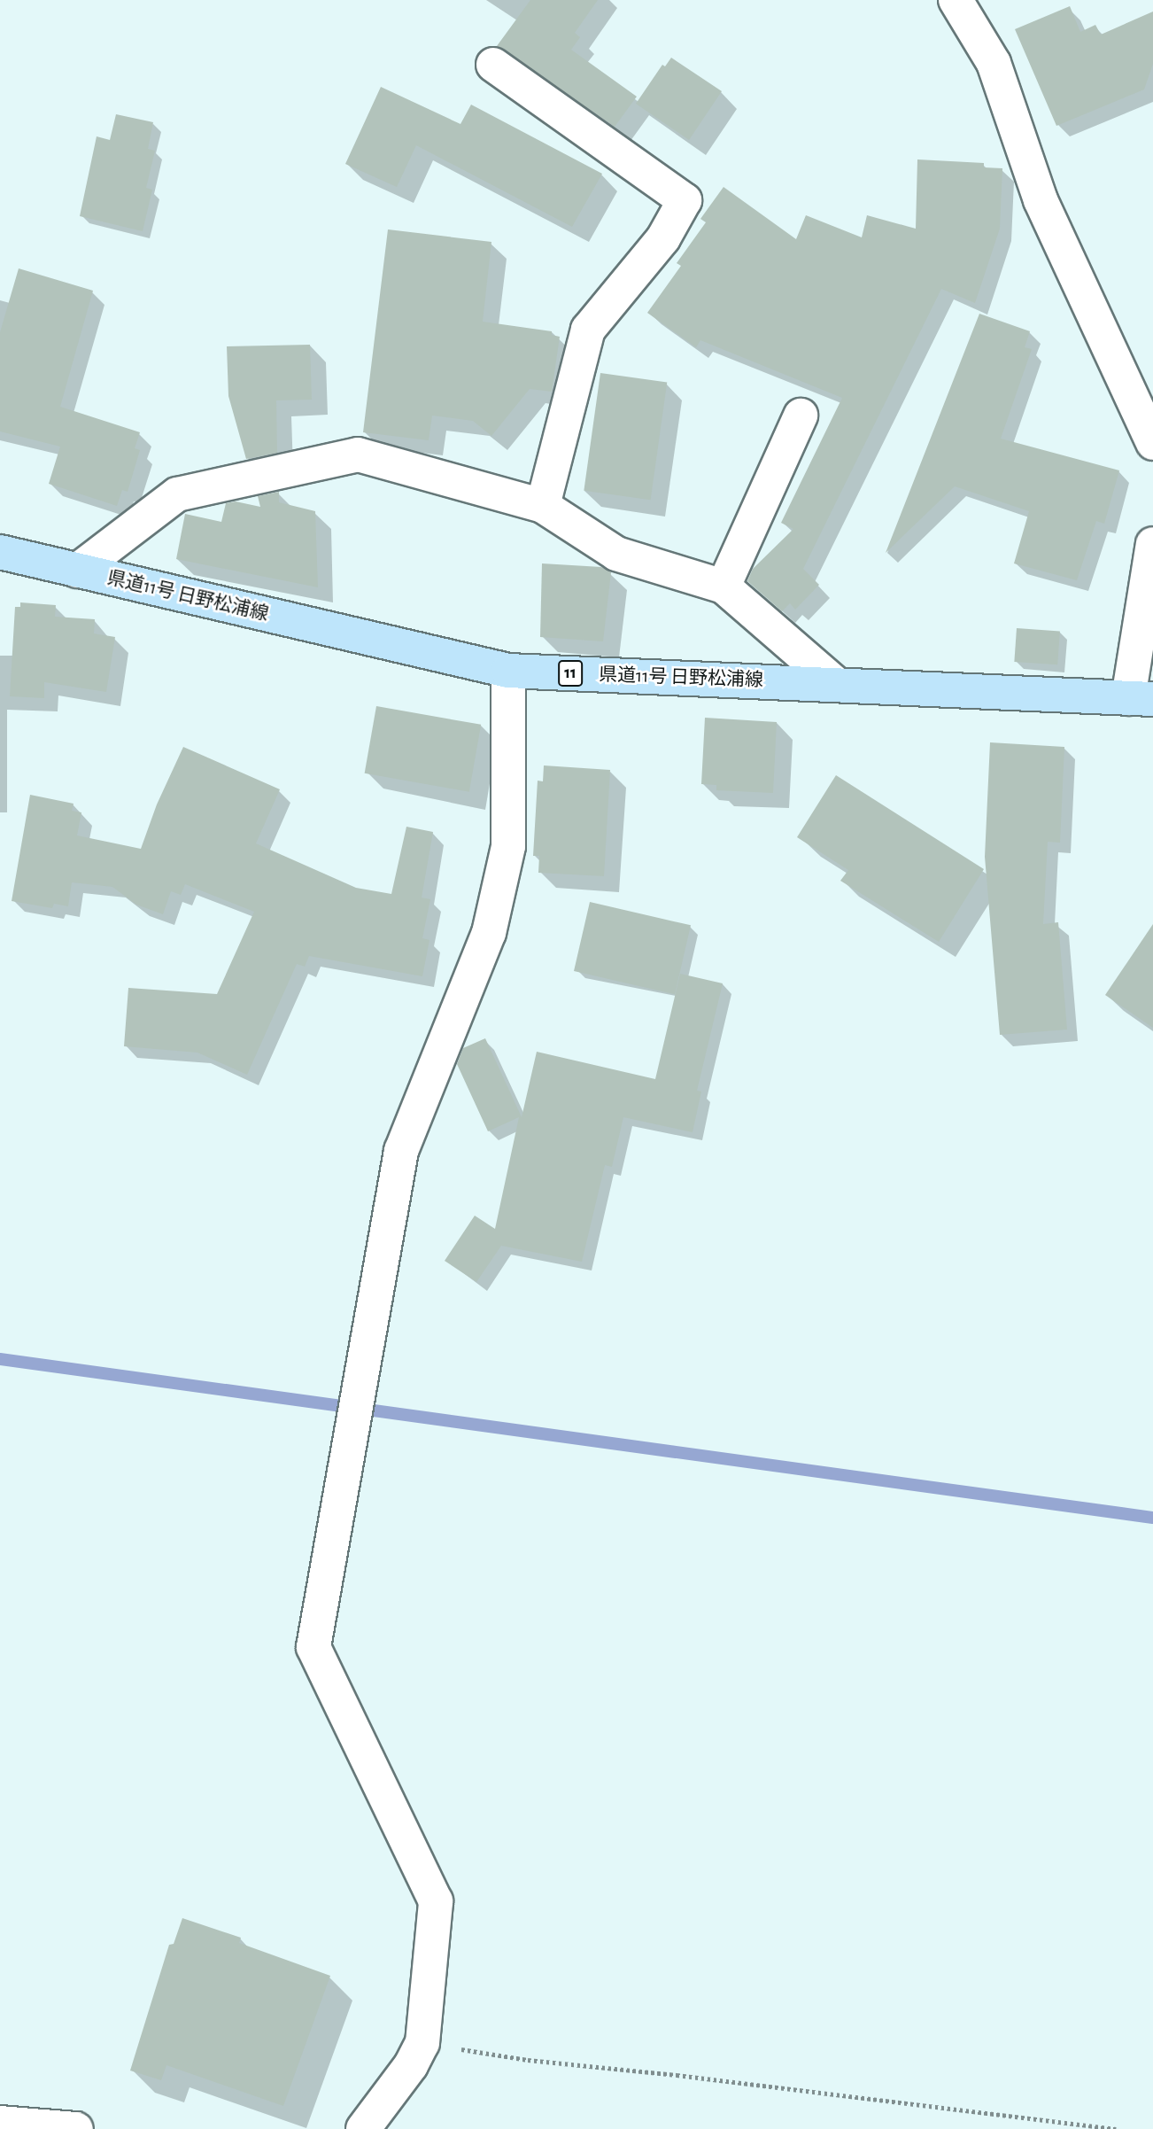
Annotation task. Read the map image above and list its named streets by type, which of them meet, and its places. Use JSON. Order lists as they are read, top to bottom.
{
  "streets": {
    "main road": ["県道11号 日野松浦線", "11"]
  }
}
